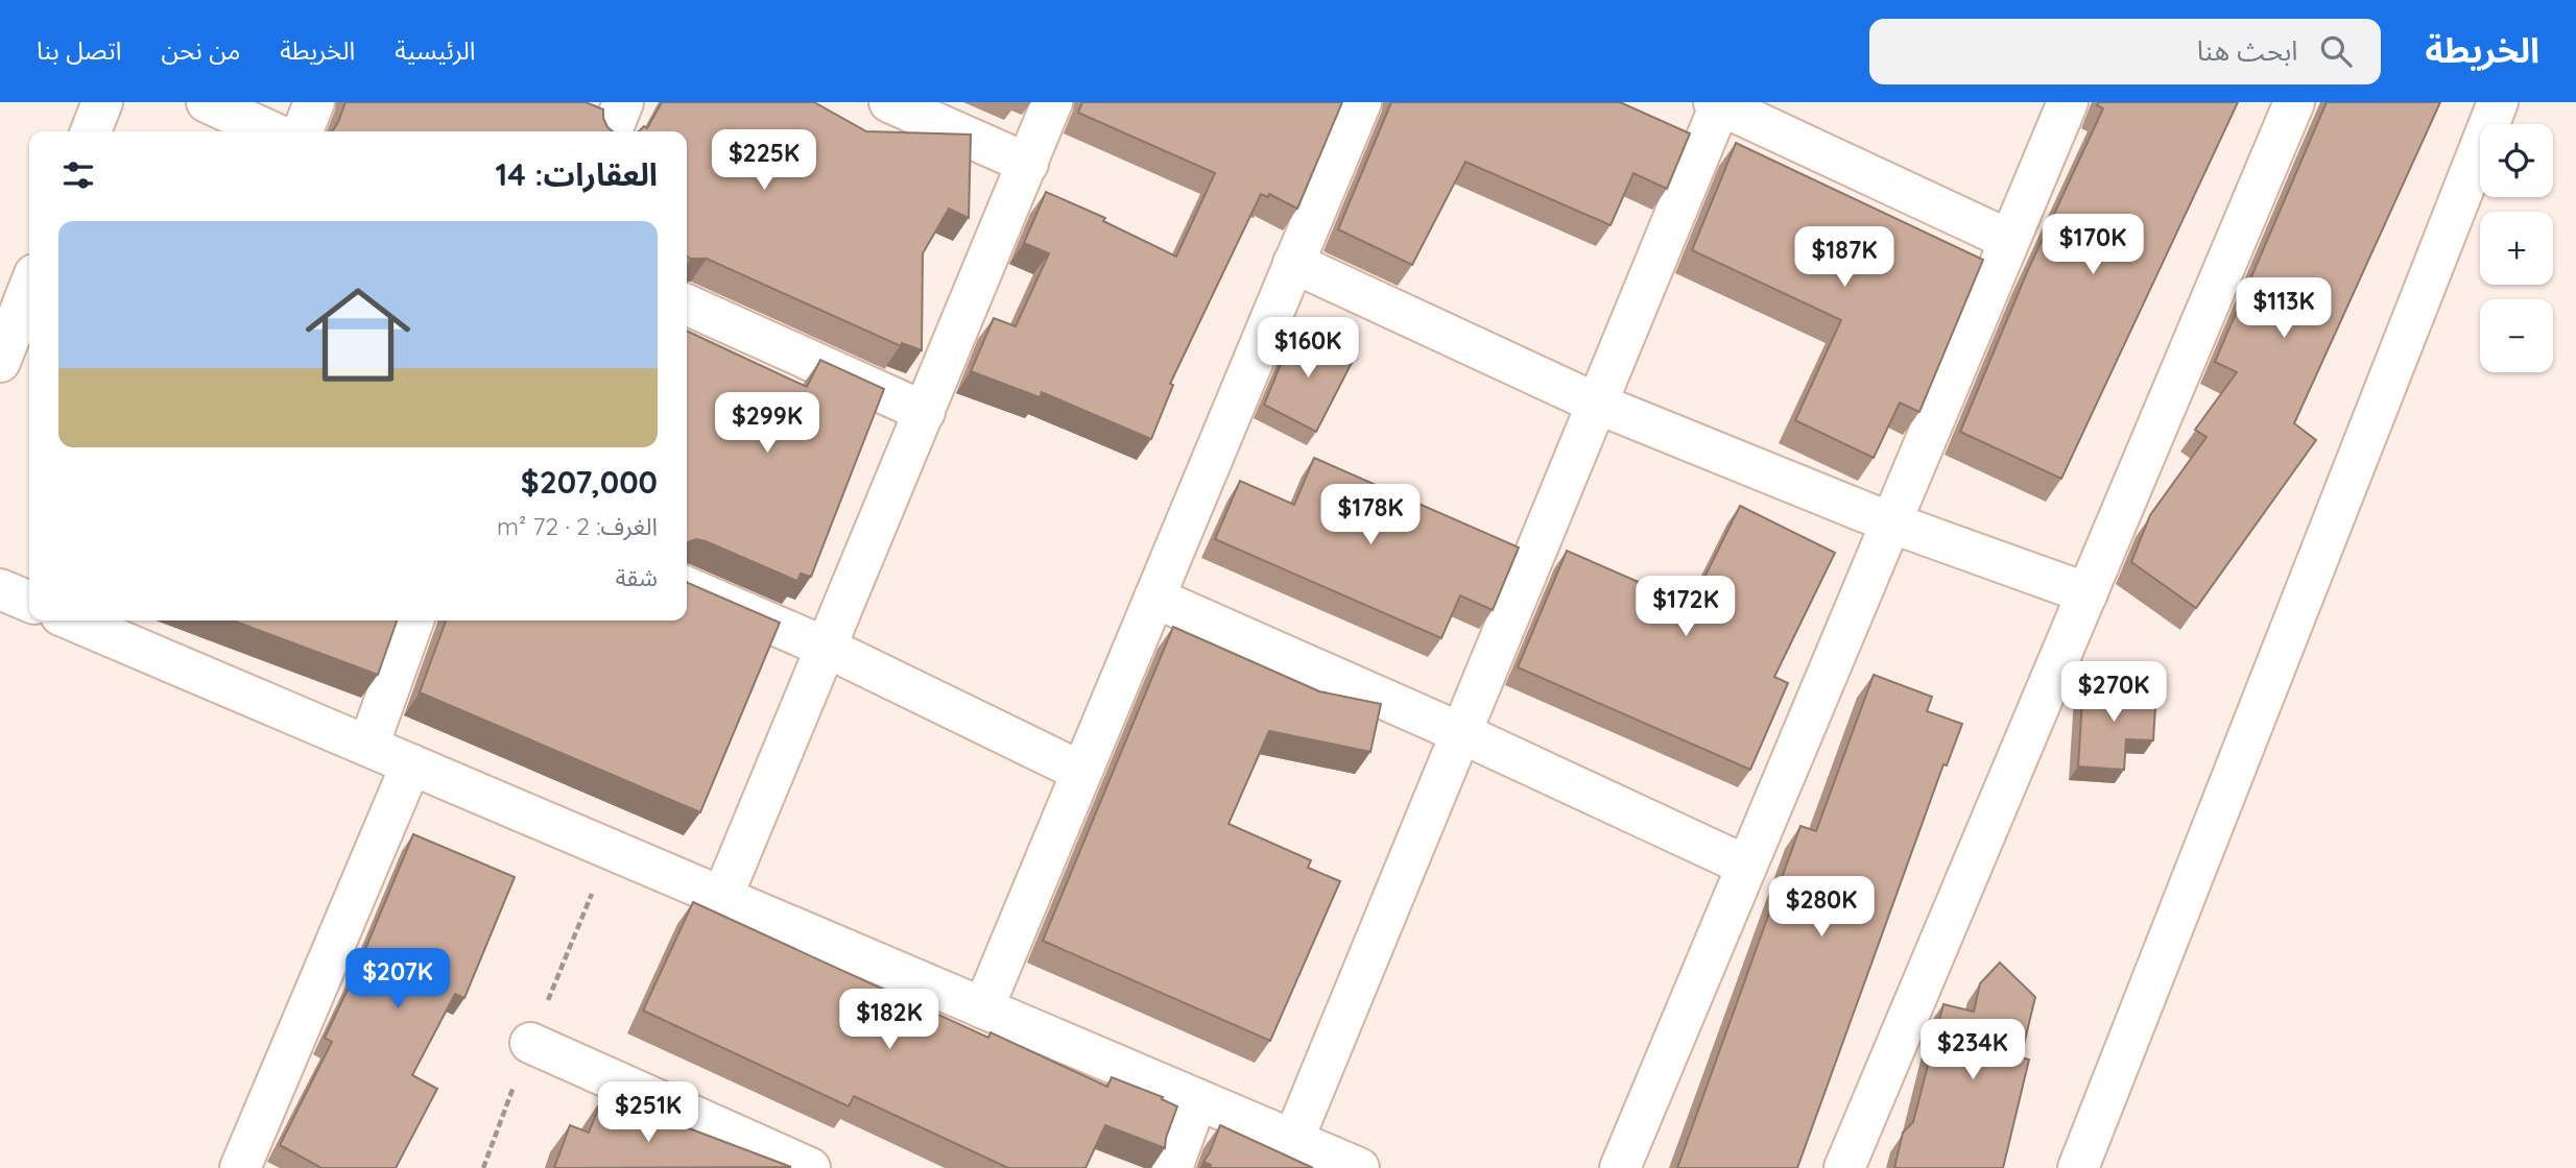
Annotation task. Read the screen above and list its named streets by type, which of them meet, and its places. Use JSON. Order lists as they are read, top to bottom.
{
  "page": {
    "header": "الخريطة",
    "search": "ابحث هنا",
    "nav": [
      "الرئيسية",
      "الخريطة",
      "من نحن",
      "اتصل بنا"
    ],
    "map_buttons": ["+", "−"],
    "price": [
      "$225K",
      "$170K",
      "$187K",
      "$113K",
      "$160K",
      "$299K",
      "$178K",
      "$172K",
      "$270K",
      "$280K",
      "$207K",
      "$182K",
      "$234K",
      "$251K"
    ],
    "heading": "العقارات: 14",
    "list": [
      {
        "name": "$207,000",
        "note": "الغرف: 2 · 72 m² · شقة"
      }
    ]
  }
}
